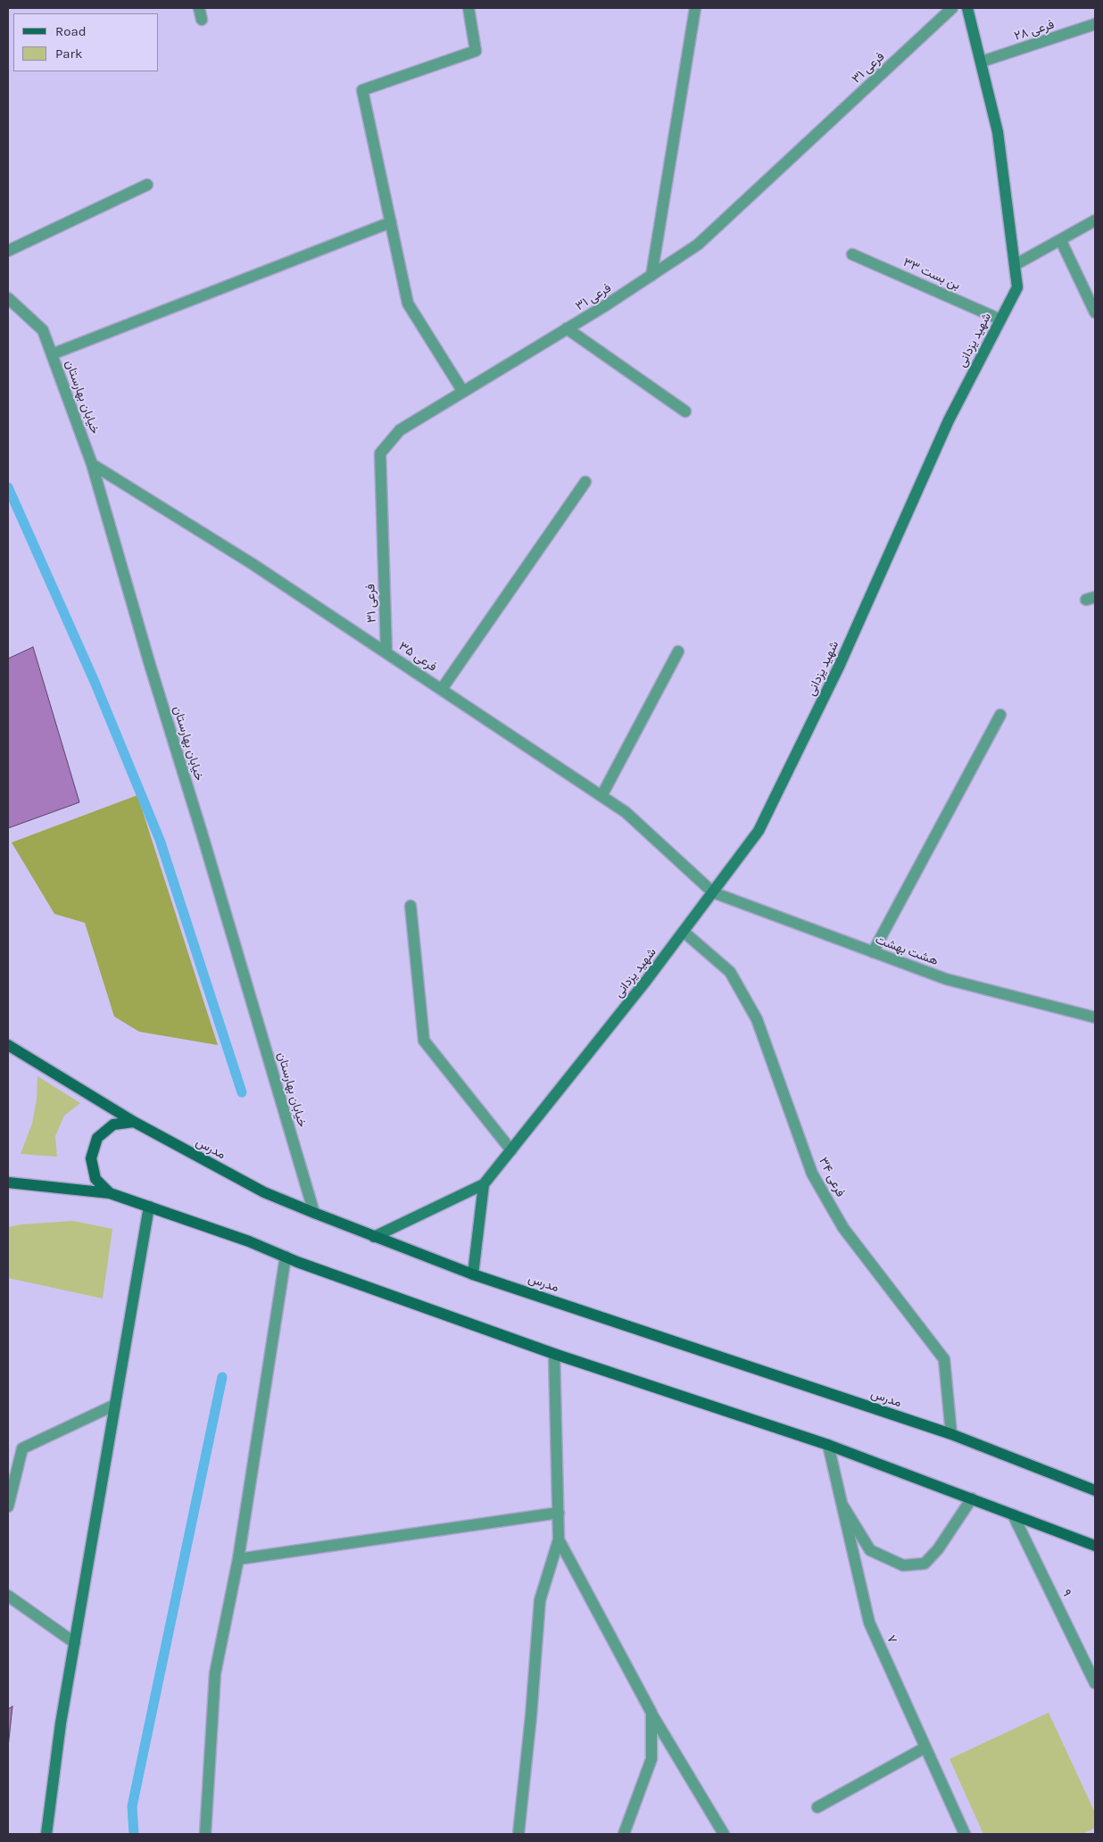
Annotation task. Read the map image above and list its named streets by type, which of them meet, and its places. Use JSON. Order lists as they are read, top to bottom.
{
  "streets": {
    "main road": ["مدرس"],
    "street": [
      "فرعی ۲۸",
      "فرعی ۳۱",
      "بن بست ۳۳",
      "شهید یزدانی",
      "خیابان بهارستان",
      "فرعی ۳۵",
      "هشت بهشت",
      "فرعی ۳۴",
      "۹",
      "۷"
    ]
  },
  "crossings": [
    ["فرعی ۲۸", "شهید یزدانی"],
    ["فرعی ۳۱", "فرعی ۳۵"],
    ["بن بست ۳۳", "شهید یزدانی"],
    ["شهید یزدانی", "فرعی ۳۵"],
    ["شهید یزدانی", "هشت بهشت"],
    ["شهید یزدانی", "فرعی ۳۴"],
    ["خیابان بهارستان", "فرعی ۳۵"],
    ["خیابان بهارستان", "مدرس"],
    ["فرعی ۳۵", "هشت بهشت"],
    ["مدرس", "فرعی ۳۴"]
  ],
  "legend": ["Road", "Park"]
}
